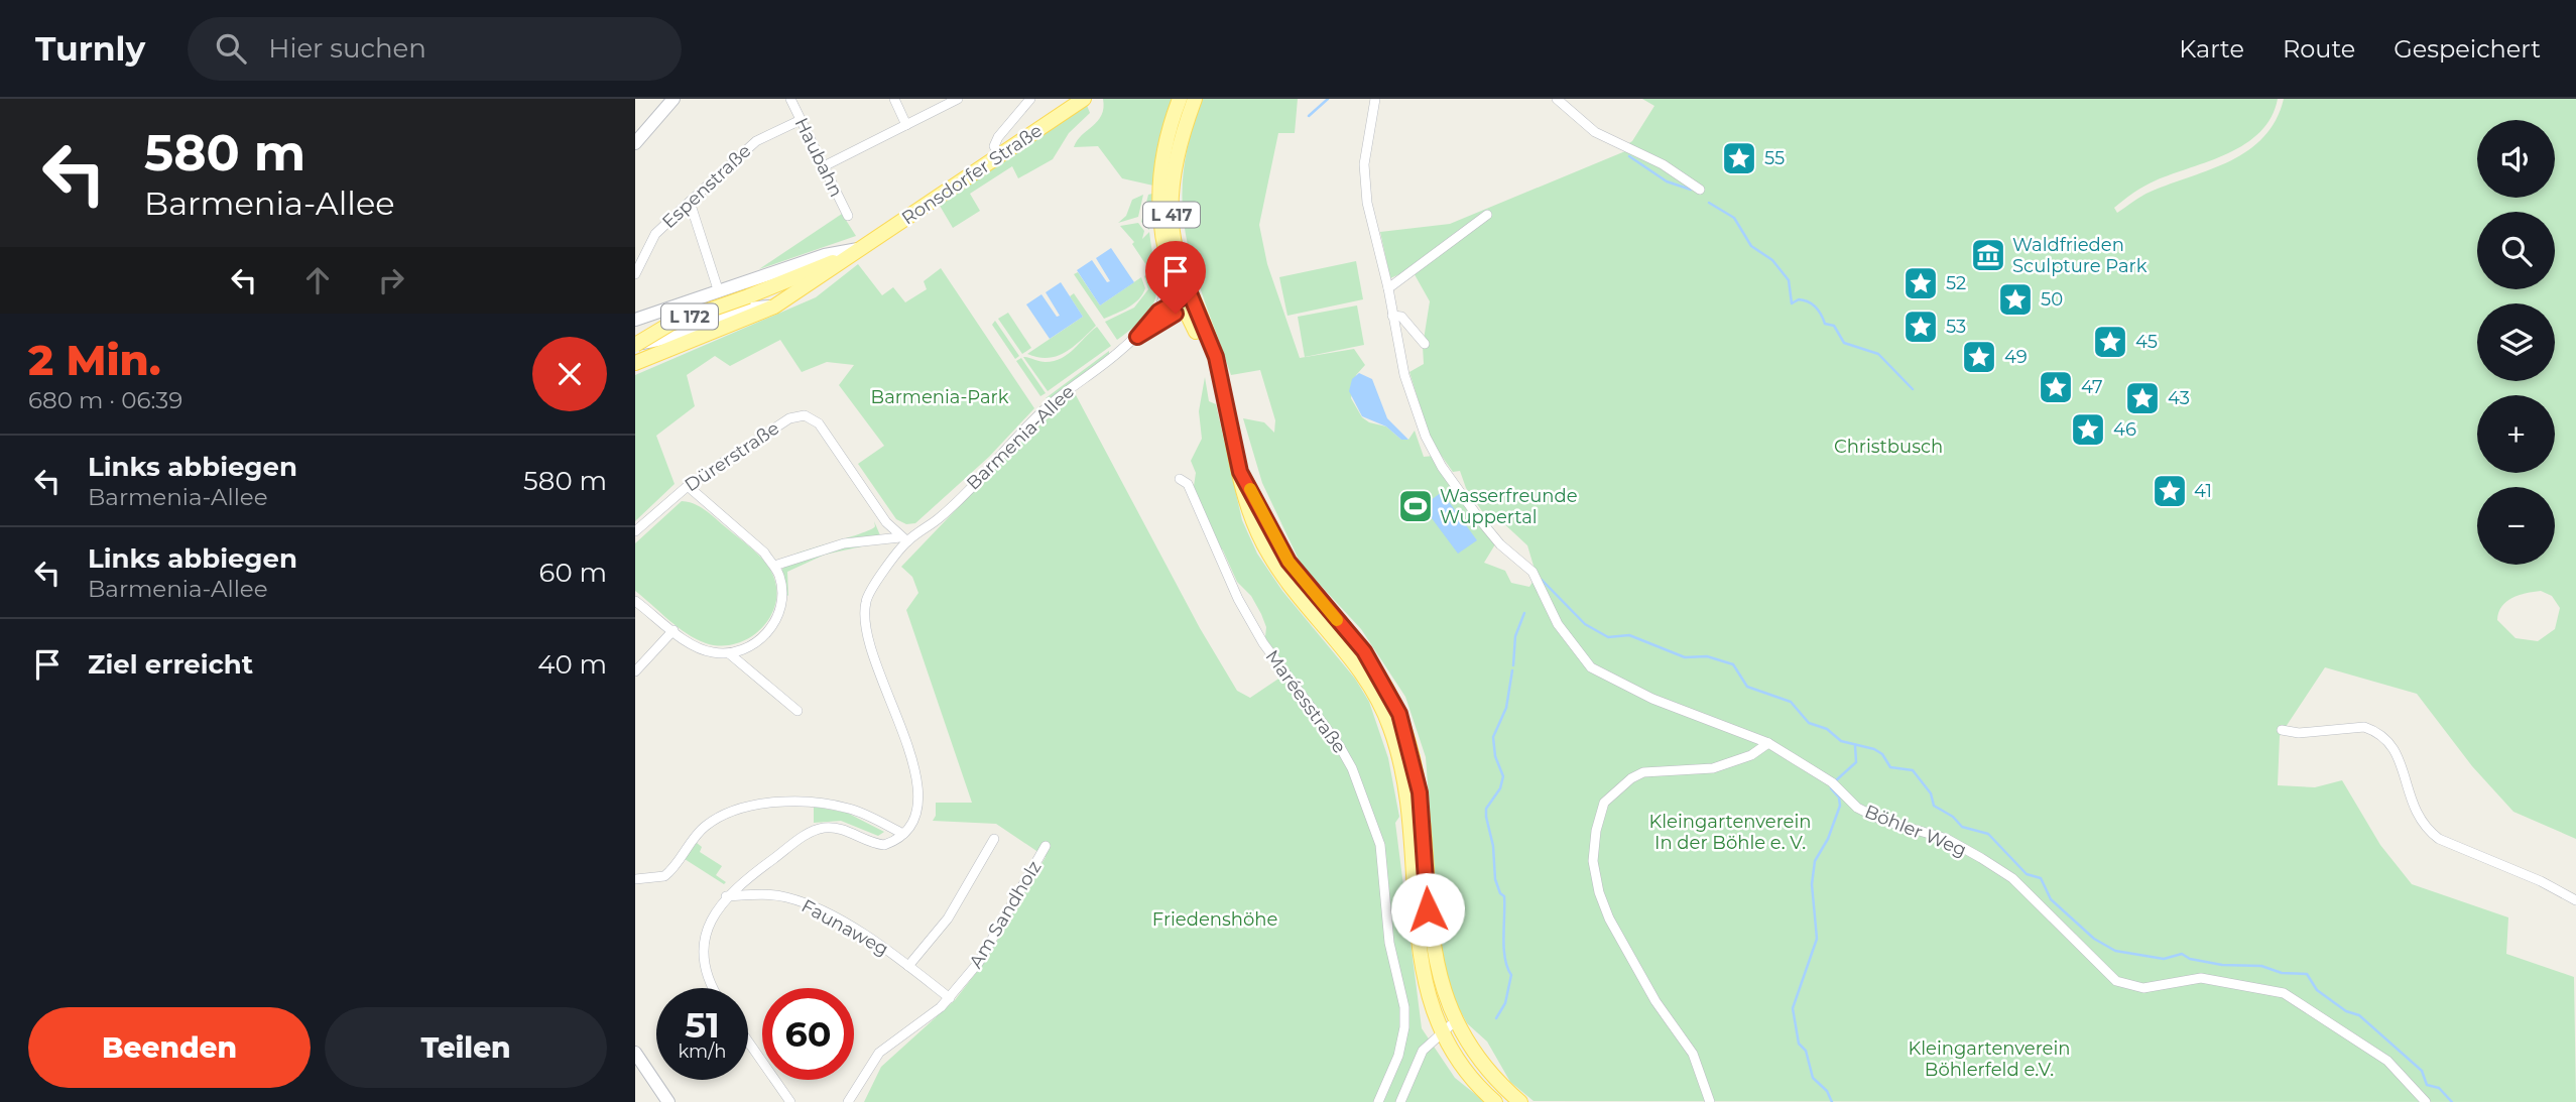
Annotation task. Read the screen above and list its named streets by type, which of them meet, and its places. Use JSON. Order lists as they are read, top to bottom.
{
  "streets": {
    "main road": ["Ronsdorfer Straße", "L 417", "L 172"],
    "street": [
      "Haubahn",
      "Espenstraße",
      "Barmenia-Allee",
      "Dürerstraße",
      "Maréesstraße",
      "Böhler Weg",
      "Am Sandholz",
      "Faunaweg"
    ]
  },
  "crossings": [
    ["Haubahn", "Espenstraße"],
    ["Ronsdorfer Straße", "L 172"],
    ["L 417", "Barmenia-Allee"],
    ["Barmenia-Allee", "Dürerstraße"],
    ["Am Sandholz", "Faunaweg"]
  ],
  "parks": [
    "Barmenia-Park",
    "Christbusch",
    "Kleingartenverein In der Böhle e. V.",
    "Friedenshöhe",
    "Kleingartenverein Böhlerfeld e.V."
  ],
  "places": {
    "place": [
      "55",
      "52",
      "50",
      "53",
      "45",
      "49",
      "47",
      "43",
      "46",
      "41"
    ],
    "museum": ["Waldfrieden Sculpture Park"],
    "sports": ["Wasserfreunde Wuppertal"]
  },
  "page": {
    "header": "Turnly",
    "search": "Hier suchen",
    "nav": ["Karte", "Route", "Gespeichert"],
    "turn": ["580 m", "Barmenia-Allee"],
    "map_buttons": ["+", "−"],
    "heading": ["2 Min.", "680 m · 06:39"],
    "list": [
      {
        "name": "Links abbiegen",
        "note": "Barmenia-Allee",
        "value": "580 m"
      },
      {
        "name": "Links abbiegen",
        "note": "Barmenia-Allee",
        "value": "60 m"
      },
      {
        "name": "Ziel erreicht",
        "value": "40 m"
      }
    ],
    "speed": "51 km/h",
    "limit": "60",
    "buttons": ["Beenden", "Teilen"]
  }
}
